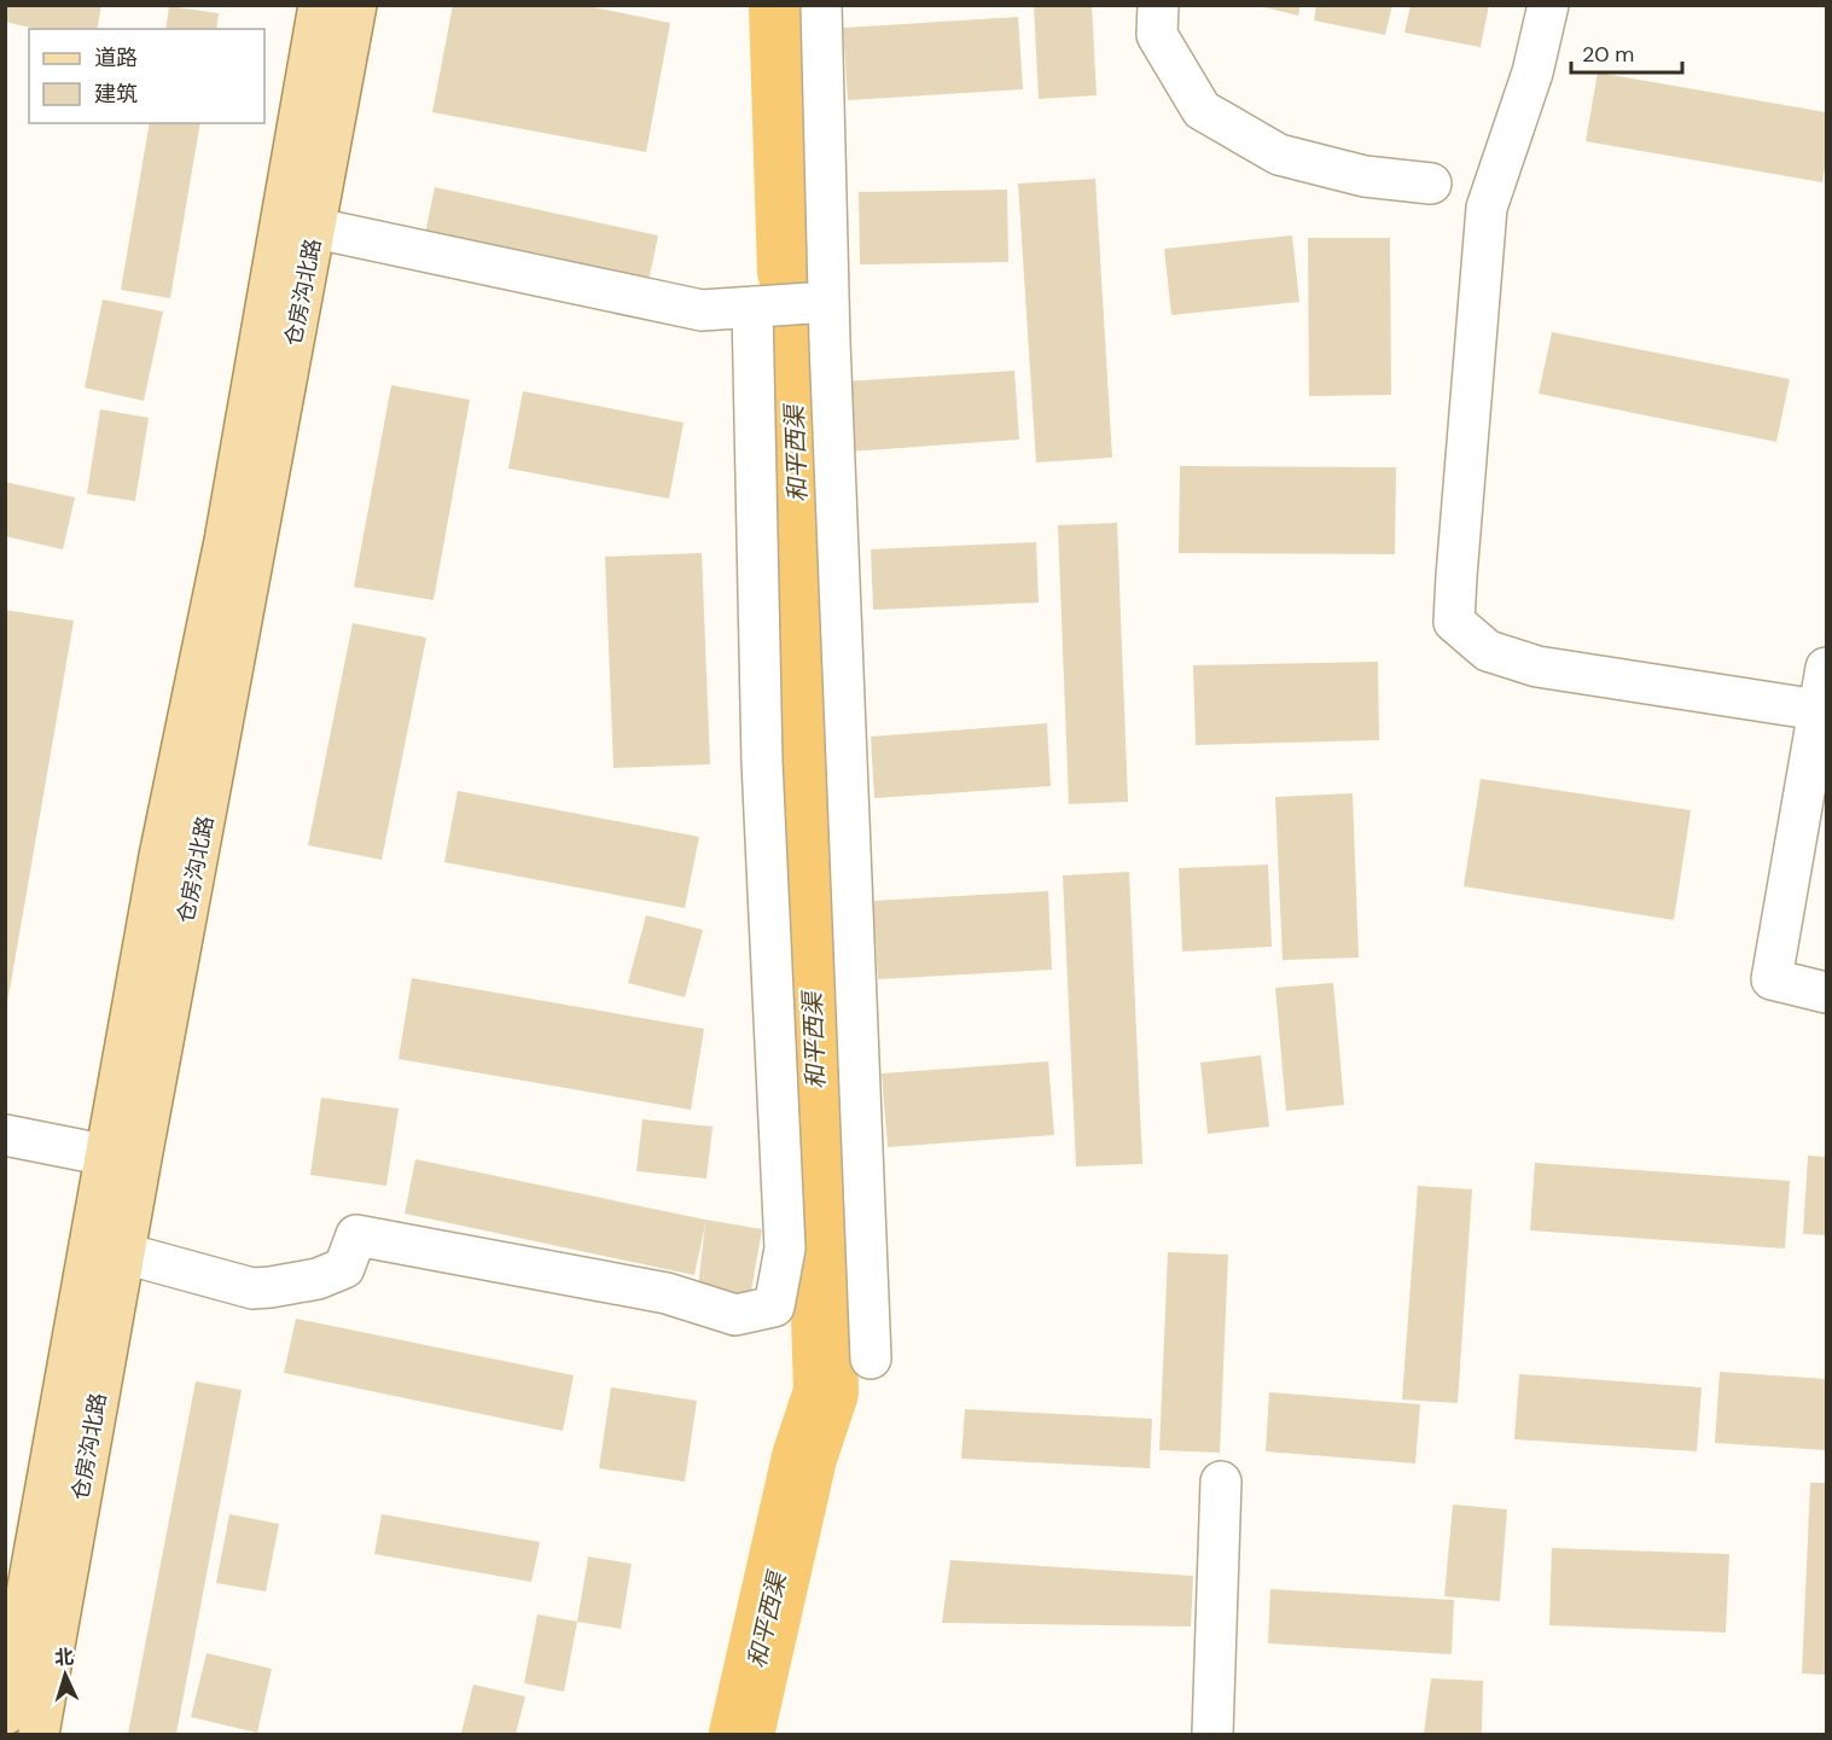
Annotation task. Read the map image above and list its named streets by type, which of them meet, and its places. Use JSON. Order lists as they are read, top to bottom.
{
  "streets": {
    "main road": ["仓房沟北路"]
  },
  "water": ["和平西渠"],
  "legend": ["道路", "建筑"],
  "scale_bar": "20 m",
  "north": "top"
}
